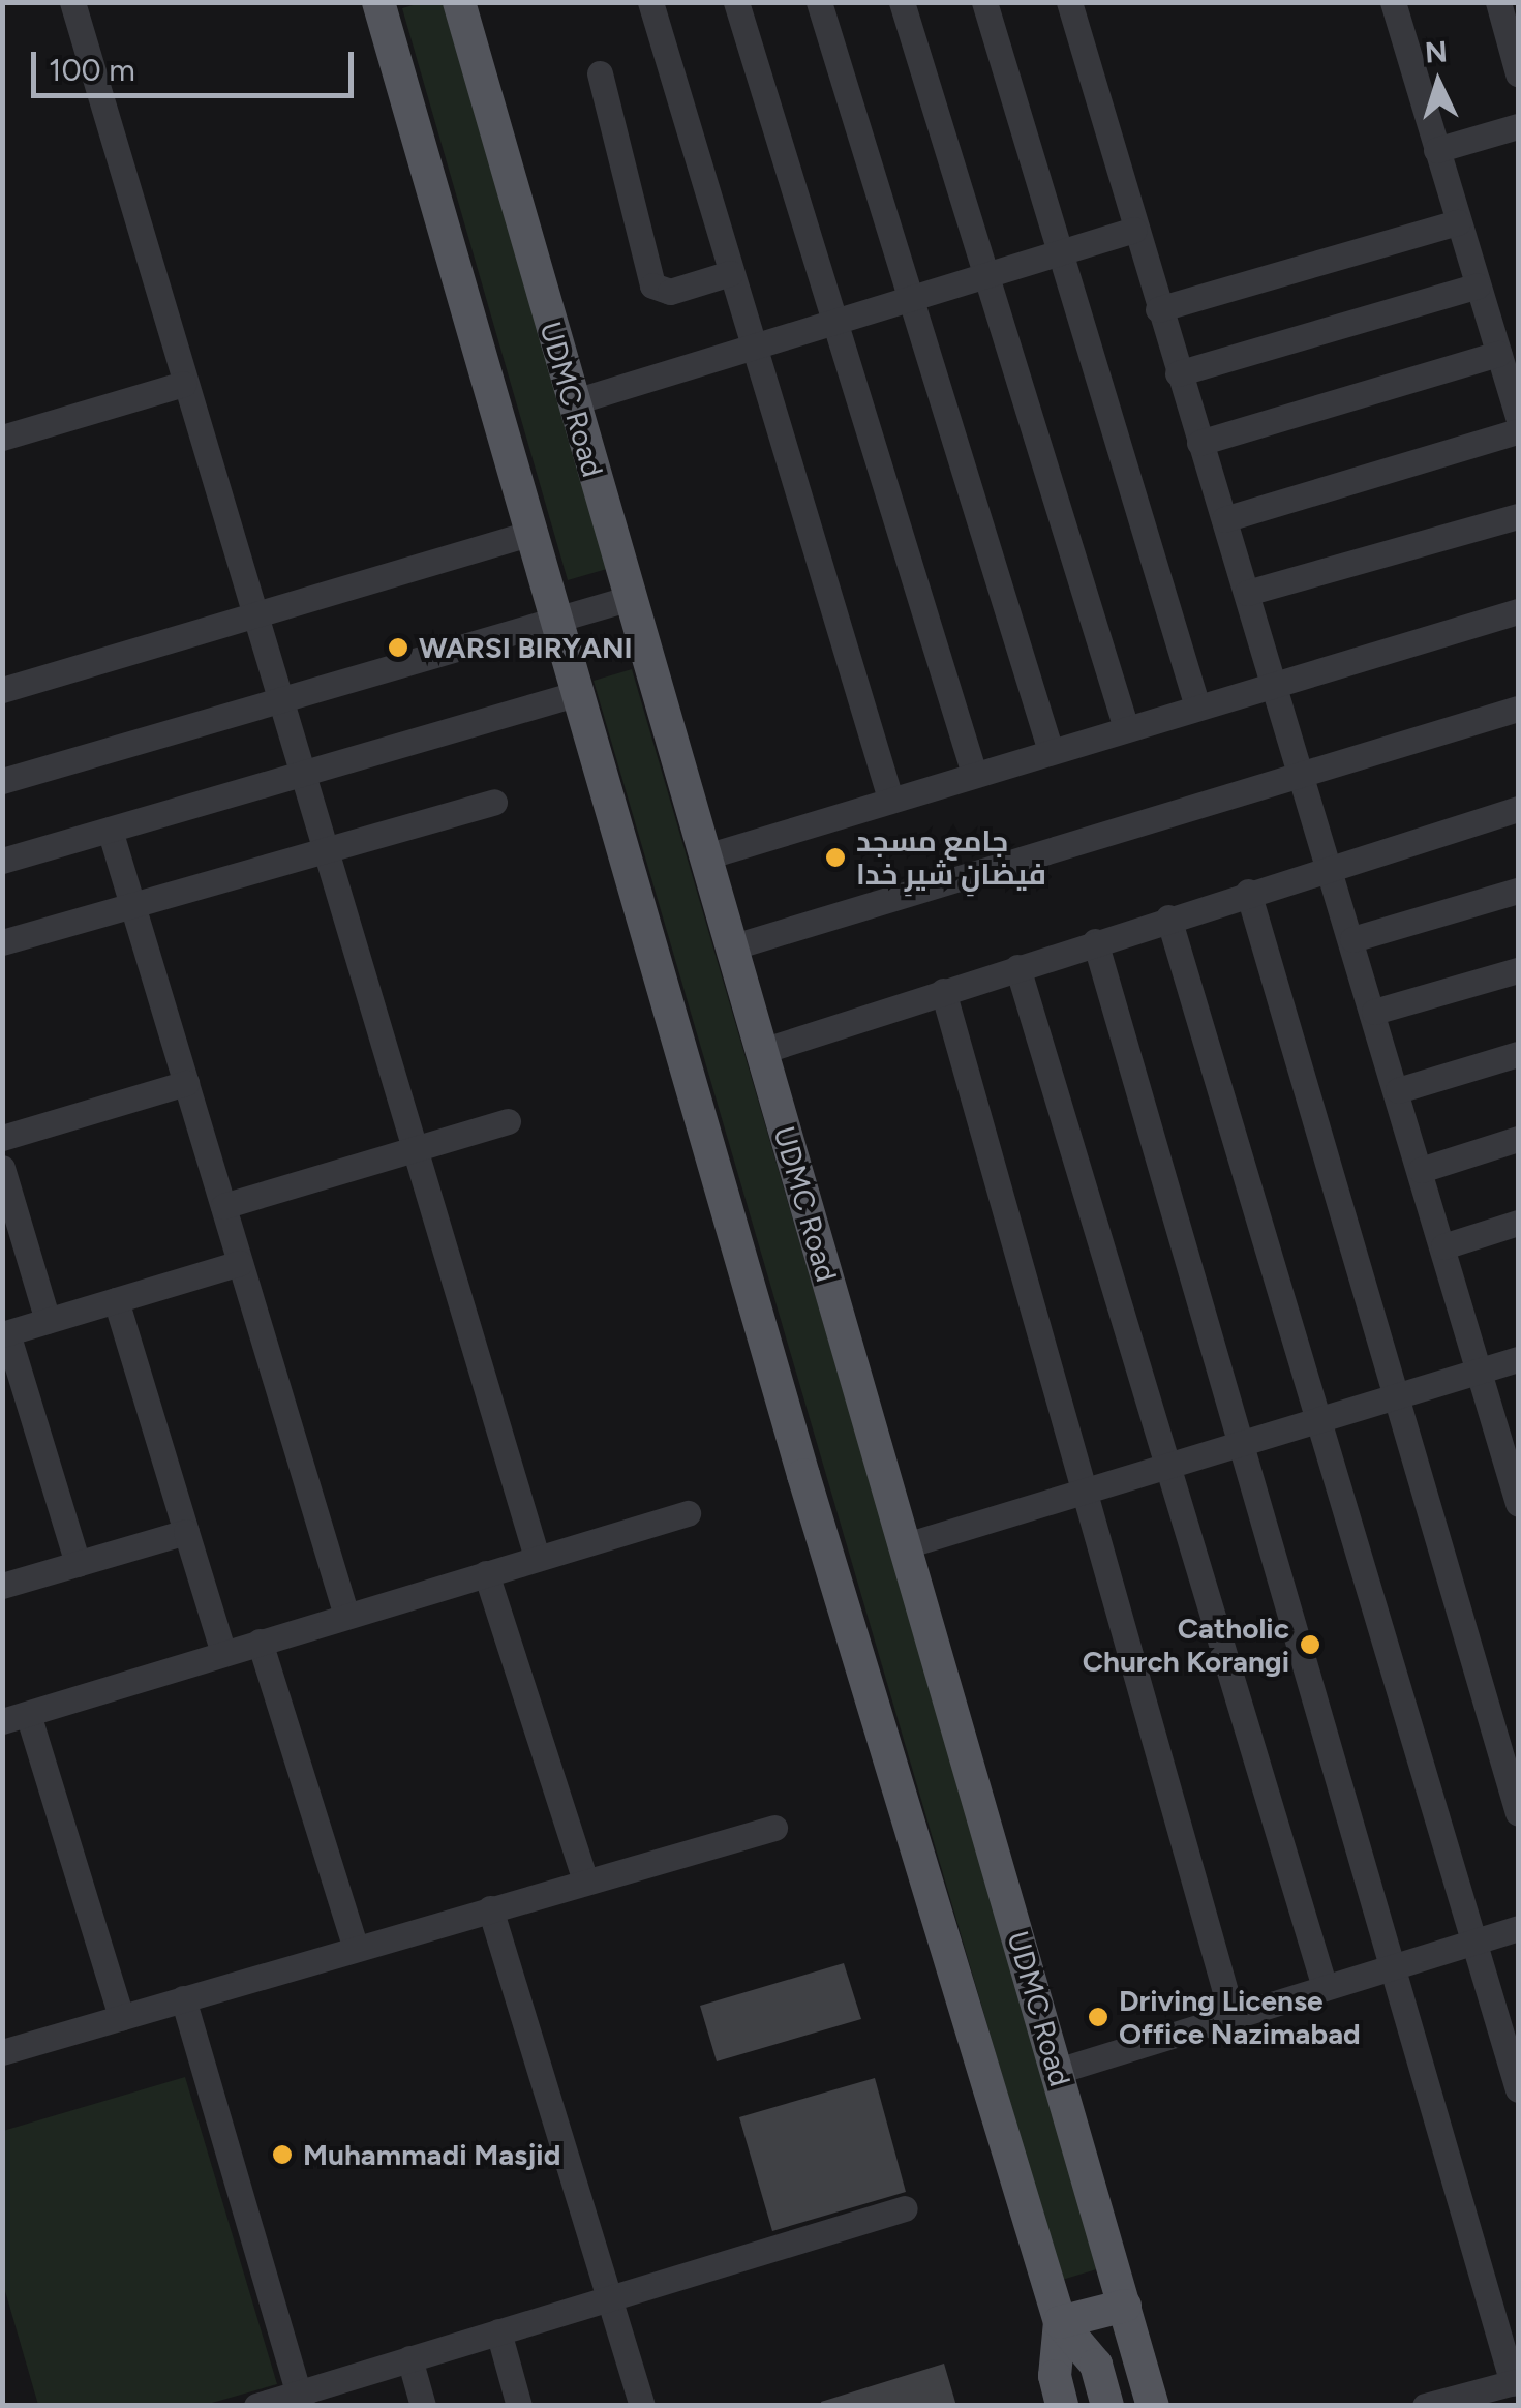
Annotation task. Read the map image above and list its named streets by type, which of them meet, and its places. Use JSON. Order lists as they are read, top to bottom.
{
  "streets": {
    "main road": ["UDMC Road"]
  },
  "places": [
    "WARSI BIRYANI",
    "جامع مسجد فیضانِ شیرِ خدا",
    "Catholic Church Korangi",
    "Driving License Office Nazimabad",
    "Muhammadi Masjid"
  ],
  "scale_bar": "100 m",
  "north": "top"
}
